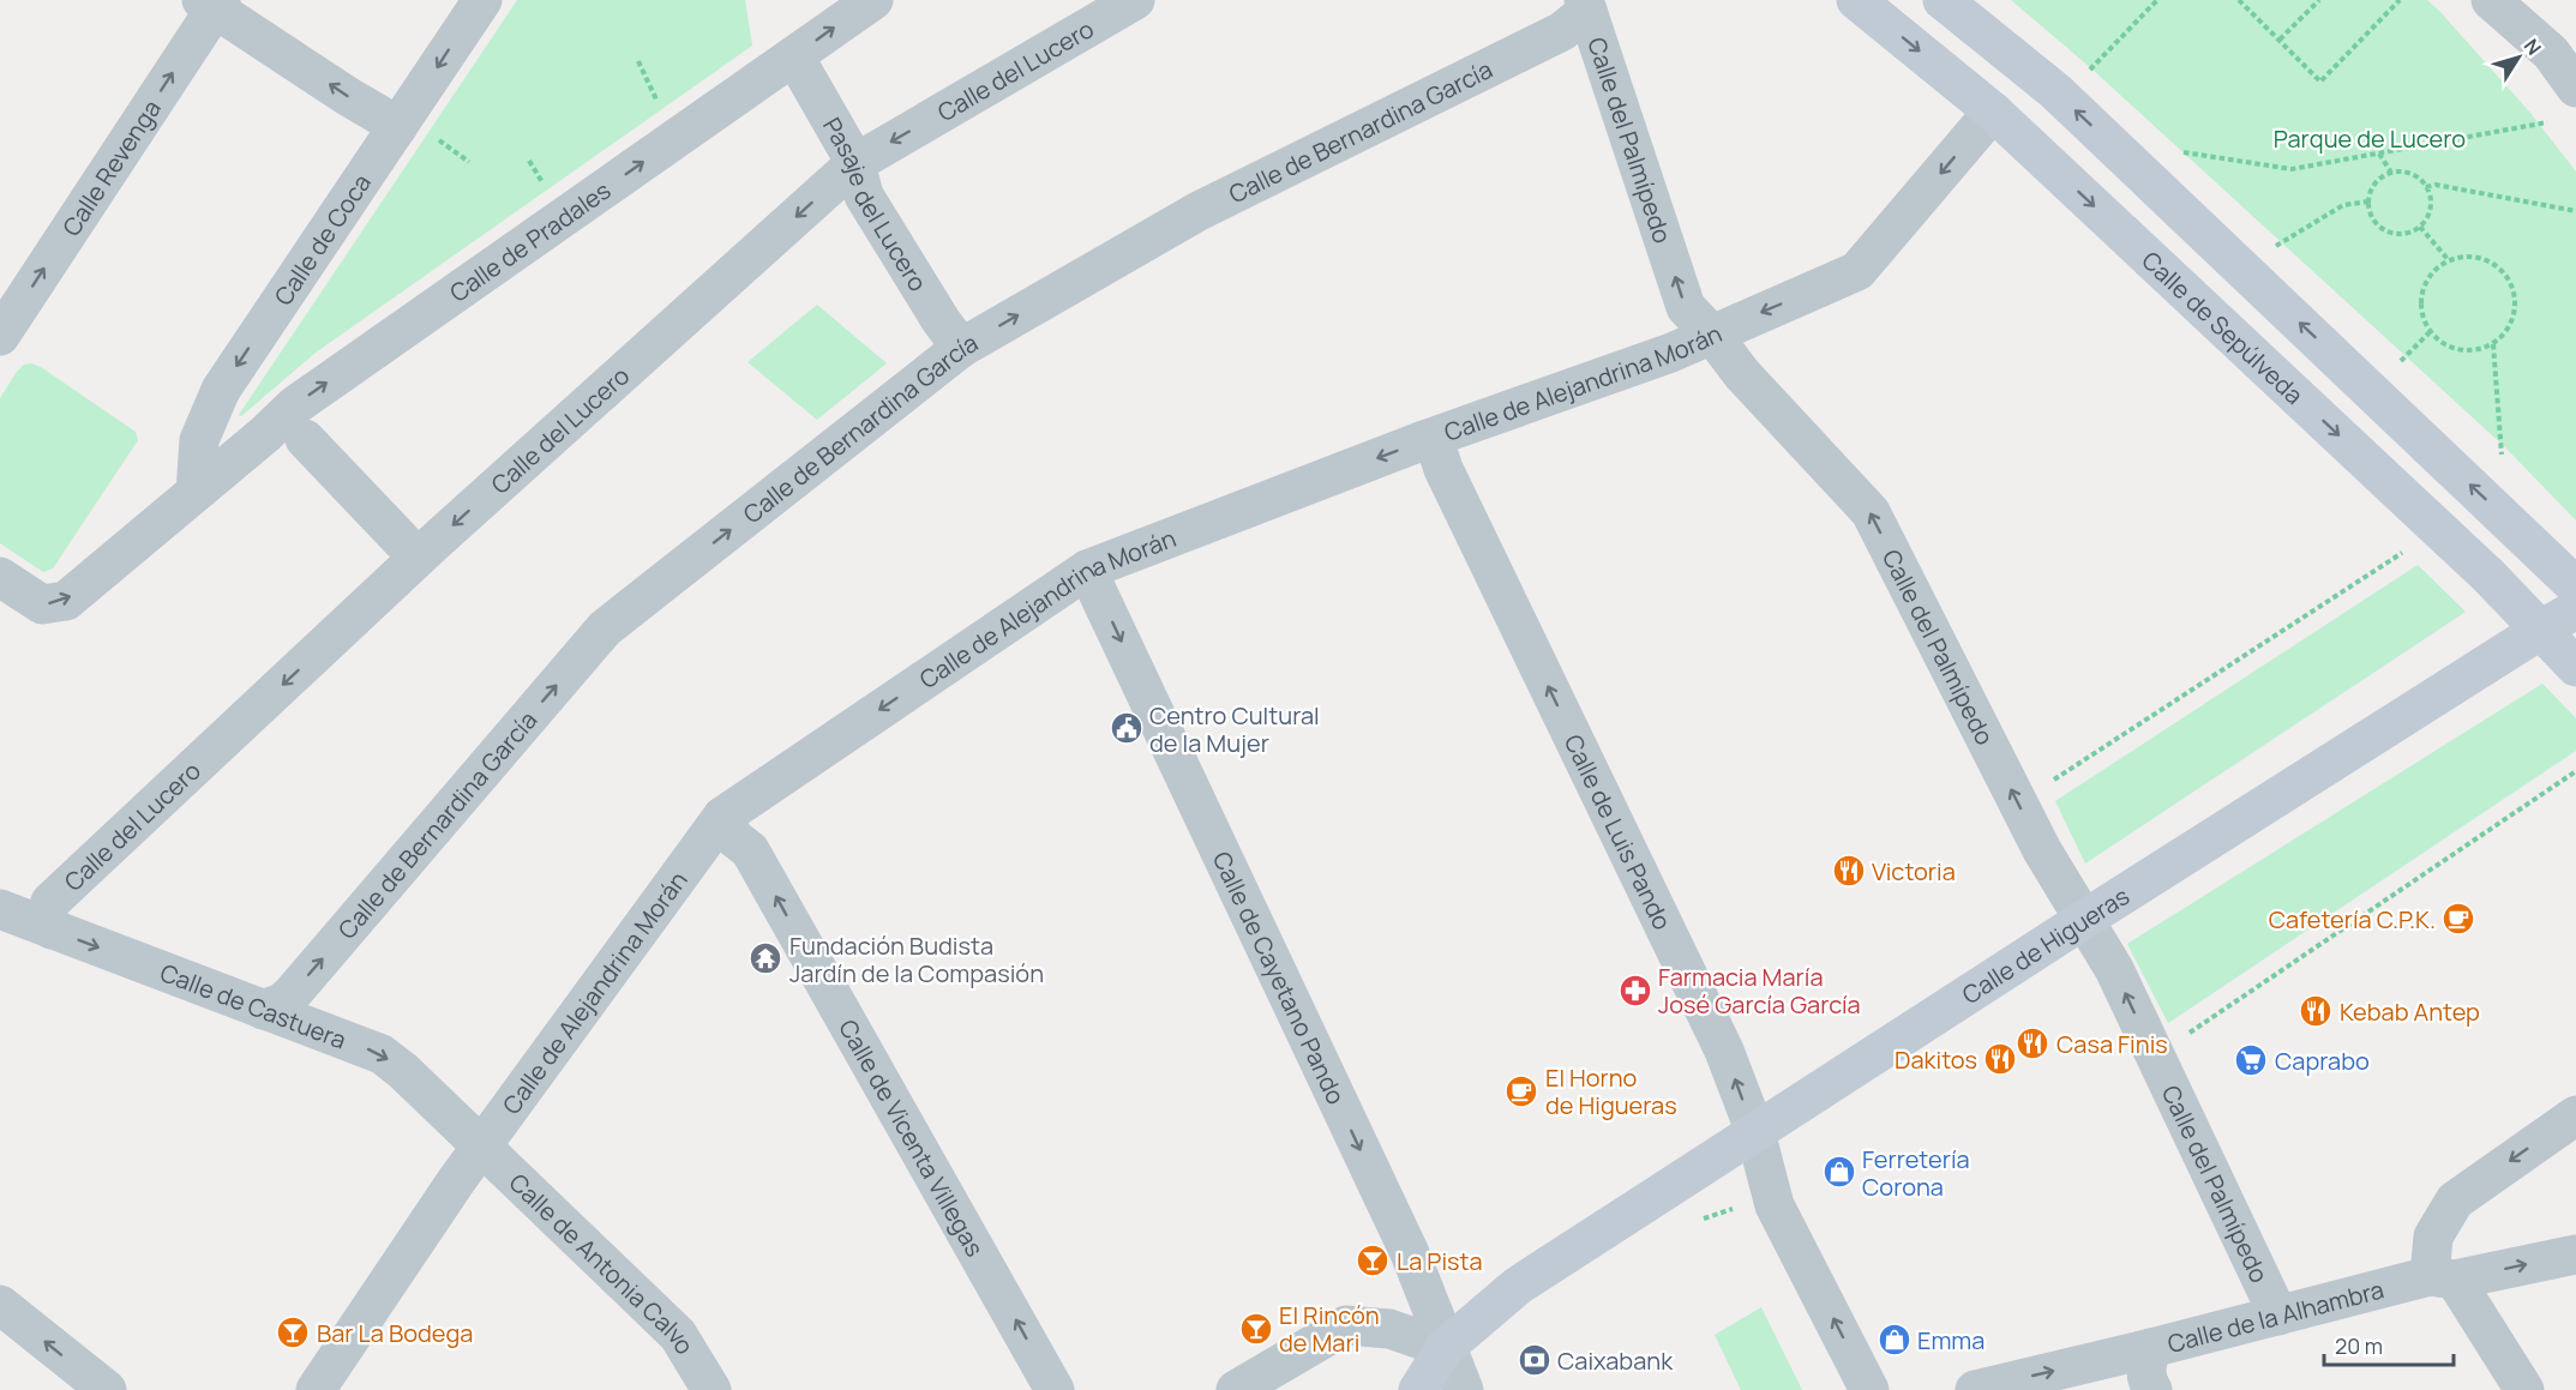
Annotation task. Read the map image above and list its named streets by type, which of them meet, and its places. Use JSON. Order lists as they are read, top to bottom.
{
  "streets": {
    "street": [
      "Calle del Lucero",
      "Calle de Bernardina García",
      "Calle del Palmípedo",
      "Calle Revenga",
      "Pasaje del Lucero",
      "Calle de Coca",
      "Calle de Pradales",
      "Calle de Sepúlveda",
      "Calle de Alejandrina Morán",
      "Calle de Luis Pando",
      "Calle de Higueras",
      "Calle de Cayetano Pando",
      "Calle de Castuera",
      "Calle de Vicenta Villegas",
      "Calle de Antonia Calvo",
      "Calle de la Alhambra"
    ]
  },
  "crossings": [
    ["Calle del Lucero", "Pasaje del Lucero"],
    ["Calle del Lucero", "Calle de Castuera"],
    ["Calle de Bernardina García", "Calle del Palmípedo"],
    ["Calle de Bernardina García", "Pasaje del Lucero"],
    ["Calle de Bernardina García", "Calle de Castuera"],
    ["Calle del Palmípedo", "Calle de Alejandrina Morán"],
    ["Calle del Palmípedo", "Calle de Higueras"],
    ["Calle del Palmípedo", "Calle de la Alhambra"],
    ["Pasaje del Lucero", "Calle de Pradales"],
    ["Calle de Coca", "Calle de Pradales"],
    ["Calle de Sepúlveda", "Calle de Alejandrina Morán"],
    ["Calle de Alejandrina Morán", "Calle de Luis Pando"],
    ["Calle de Alejandrina Morán", "Calle de Cayetano Pando"],
    ["Calle de Alejandrina Morán", "Calle de Castuera"],
    ["Calle de Alejandrina Morán", "Calle de Vicenta Villegas"],
    ["Calle de Alejandrina Morán", "Calle de Antonia Calvo"],
    ["Calle de Luis Pando", "Calle de Higueras"],
    ["Calle de Higueras", "Calle de Cayetano Pando"],
    ["Calle de Castuera", "Calle de Antonia Calvo"]
  ],
  "one_way": [
    "Calle del Lucero",
    "Calle de Bernardina García",
    "Calle del Palmípedo",
    "Calle Revenga",
    "Calle de Coca",
    "Calle de Pradales",
    "Calle de Alejandrina Morán",
    "Calle de Luis Pando",
    "Calle de Cayetano Pando",
    "Calle de Castuera",
    "Calle de Vicenta Villegas",
    "Calle de la Alhambra"
  ],
  "parks": ["Parque de Lucero"],
  "places": {
    "public building": ["Centro Cultural de la Mujer"],
    "restaurant": [
      "Victoria",
      "Kebab Antep",
      "Casa Finis",
      "Dakitos"
    ],
    "cafe": ["Cafetería C.P.K.", "El Horno de Higueras"],
    "temple": ["Fundación Budista Jardín de la Compasión"],
    "pharmacy": ["Farmacia María José García García"],
    "supermarket": ["Caprabo"],
    "shop": ["Ferretería Corona", "Emma"],
    "bar": ["La Pista", "El Rincón de Mari", "Bar La Bodega"],
    "bank": ["Caixabank"]
  },
  "scale_bar": "20 m",
  "north": "top right"
}
